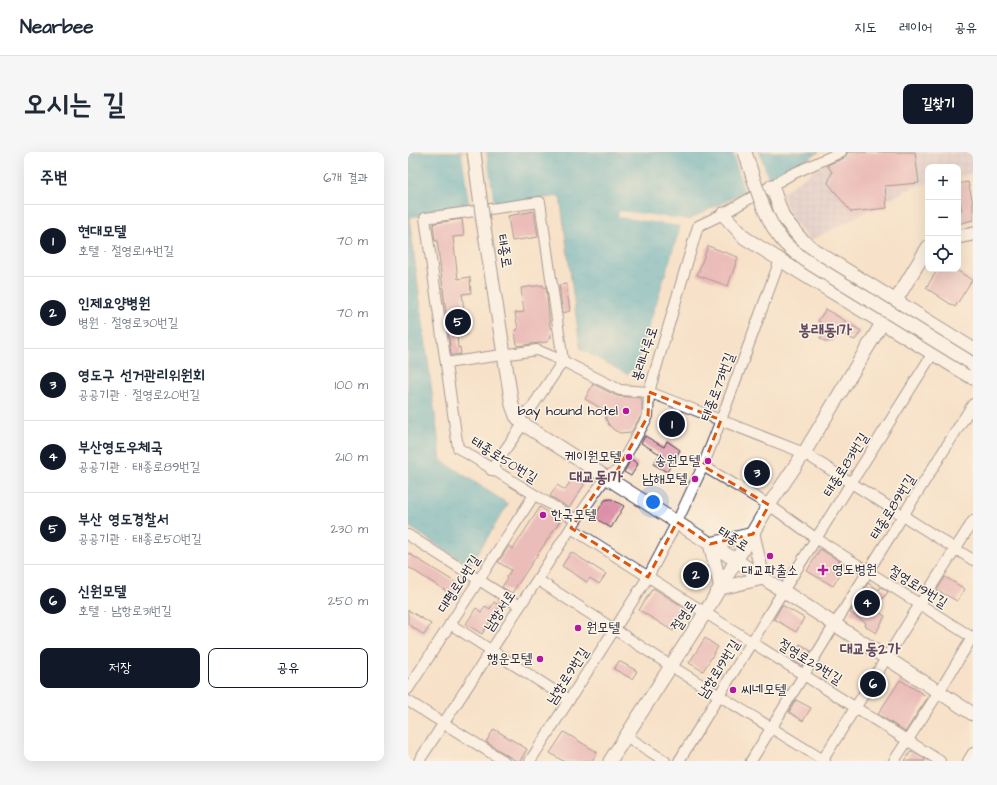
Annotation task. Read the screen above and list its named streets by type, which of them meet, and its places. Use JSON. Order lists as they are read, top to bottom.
{
  "streets": {
    "main road": ["태종로", "절영로"],
    "street": [
      "봉래나루로",
      "태종로73번길",
      "태종로50번길",
      "태종로83번길",
      "태종로89번길",
      "대평로6번길",
      "절영로19번길",
      "남항서로",
      "절영로29번길",
      "남항로19번길",
      "남항로9번길"
    ]
  },
  "crossings": [
    ["태종로", "태종로73번길"],
    ["태종로", "태종로50번길"],
    ["태종로", "태종로83번길"],
    ["태종로", "태종로89번길"],
    ["태종로", "남항서로"],
    ["태종로", "절영로"],
    ["태종로", "남항로19번길"],
    ["태종로", "남항로9번길"],
    ["봉래나루로", "남항서로"],
    ["태종로73번길", "절영로19번길"],
    ["태종로73번길", "남항로9번길"],
    ["태종로50번길", "대평로6번길"],
    ["태종로50번길", "남항서로"],
    ["태종로50번길", "절영로29번길"],
    ["태종로50번길", "남항로9번길"],
    ["태종로83번길", "절영로19번길"],
    ["태종로83번길", "남항로19번길"],
    ["태종로89번길", "절영로19번길"],
    ["태종로89번길", "절영로29번길"],
    ["절영로19번길", "절영로"],
    ["절영로", "절영로29번길"],
    ["절영로29번길", "남항로19번길"],
    ["절영로29번길", "남항로9번길"]
  ],
  "districts": ["봉래동1가", "대교동1가", "대교동2가"],
  "places": {
    "other": [
      "bay hound hotel",
      "케이원모텔",
      "송원모텔",
      "남해모텔",
      "한국모텔",
      "대교파출소",
      "원모텔",
      "행운모텔",
      "씨네모텔"
    ],
    "health": ["영도병원"]
  },
  "page": {
    "header": "Nearbee",
    "nav": ["지도", "레이어", "공유"],
    "buttons": [
      "길찾기",
      ["저장", "공유"]
    ],
    "title": "오시는 길",
    "heading": ["주변", "6개 결과"],
    "map_buttons": ["+", "−"],
    "list": [
      {
        "mark": "1",
        "name": "현대모텔",
        "note": "호텔 · 절영로14번길",
        "value": "70 m"
      },
      {
        "mark": "2",
        "name": "인제요양병원",
        "note": "병원 · 절영로30번길",
        "value": "70 m"
      },
      {
        "mark": "3",
        "name": "영도구 선거관리위원회",
        "note": "공공기관 · 절영로20번길",
        "value": "100 m"
      },
      {
        "mark": "4",
        "name": "부산영도우체국",
        "note": "공공기관 · 태종로89번길",
        "value": "210 m"
      },
      {
        "mark": "5",
        "name": "부산 영도경찰서",
        "note": "공공기관 · 태종로50번길",
        "value": "230 m"
      },
      {
        "mark": "6",
        "name": "신원모텔",
        "note": "호텔 · 남항로31번길",
        "value": "250 m"
      }
    ],
    "pins": [
      "5",
      "1",
      "3",
      "2",
      "4",
      "6"
    ]
  }
}
